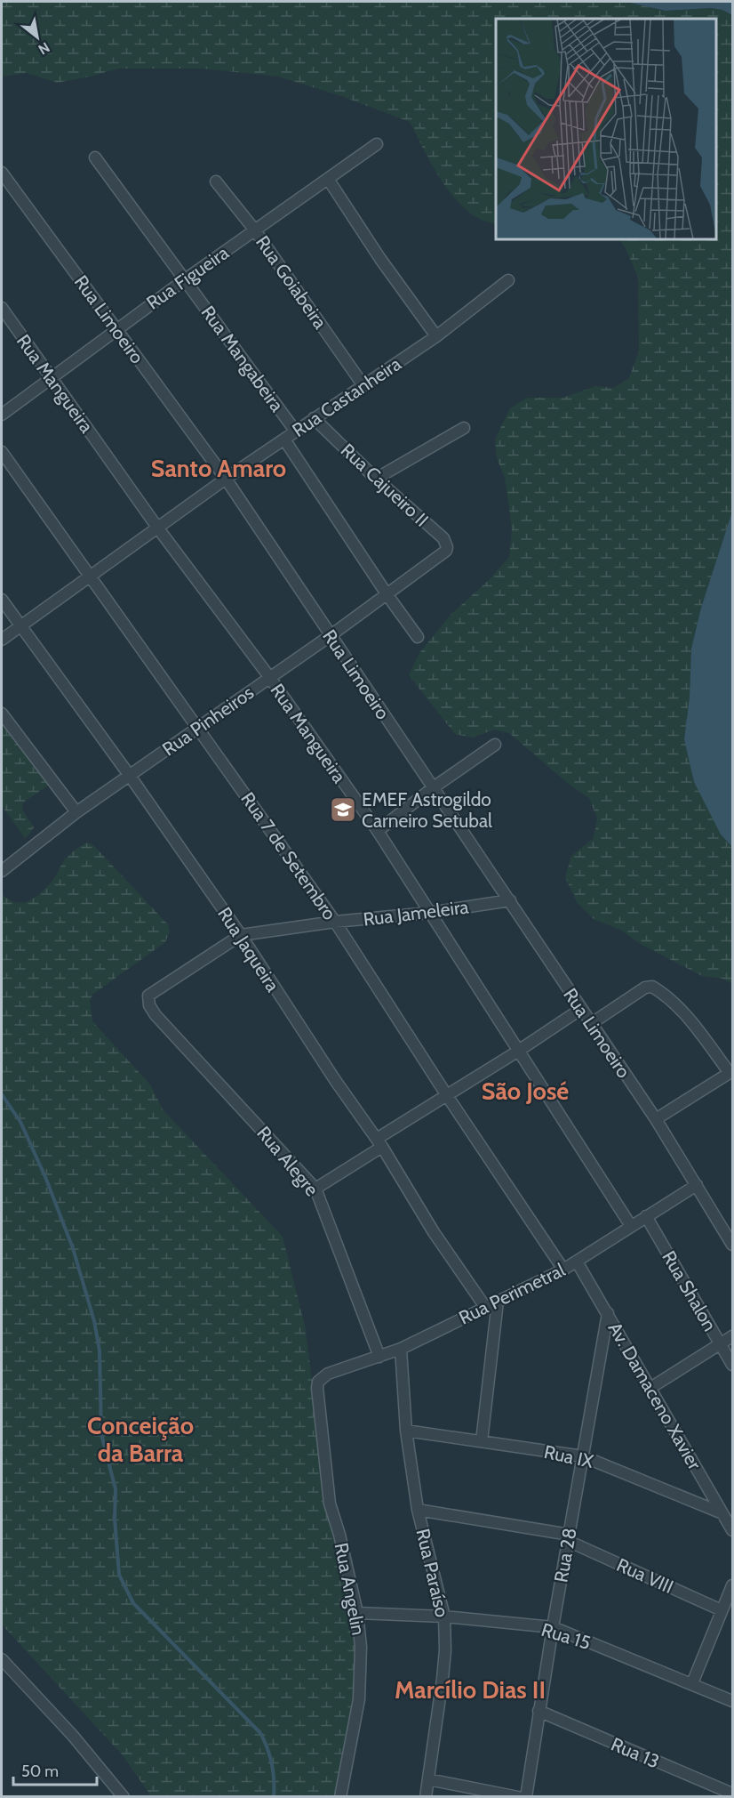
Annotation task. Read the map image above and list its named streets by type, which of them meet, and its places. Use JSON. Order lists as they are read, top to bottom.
{
  "streets": {
    "street": [
      "Rua Figueira",
      "Rua Goiabeira",
      "Rua Limoeiro",
      "Rua Mangabeira",
      "Rua Mangueira",
      "Rua Castanheira",
      "Rua Cajueiro II",
      "Rua Pinheiros",
      "Rua 7 de Setembro",
      "Rua Jameleira",
      "Rua Jaqueira",
      "Rua Alegre",
      "Rua Shalon",
      "Rua Perimetral",
      "Av. Damaceno Xavier",
      "Rua IX",
      "Rua 28",
      "Rua Paraíso",
      "Rua VIII",
      "Rua Angelin",
      "Rua 15",
      "Rua 13"
    ]
  },
  "crossings": [
    ["Rua Figueira", "Rua Goiabeira"],
    ["Rua Figueira", "Rua Limoeiro"],
    ["Rua Figueira", "Rua Mangabeira"],
    ["Rua Figueira", "Rua Mangueira"],
    ["Rua Goiabeira", "Rua Castanheira"],
    ["Rua Limoeiro", "Rua Castanheira"],
    ["Rua Limoeiro", "Rua Pinheiros"],
    ["Rua Limoeiro", "Rua Jameleira"],
    ["Rua Limoeiro", "Rua Perimetral"],
    ["Rua Mangabeira", "Rua Castanheira"],
    ["Rua Mangabeira", "Rua Pinheiros"],
    ["Rua Mangueira", "Rua Castanheira"],
    ["Rua Mangueira", "Rua Pinheiros"],
    ["Rua Mangueira", "Rua Jameleira"],
    ["Rua Mangueira", "Rua Perimetral"],
    ["Rua Castanheira", "Rua Cajueiro II"],
    ["Rua Castanheira", "Rua 7 de Setembro"],
    ["Rua Castanheira", "Rua Jaqueira"],
    ["Rua Cajueiro II", "Rua Pinheiros"],
    ["Rua Pinheiros", "Rua 7 de Setembro"],
    ["Rua Pinheiros", "Rua Jaqueira"],
    ["Rua 7 de Setembro", "Rua Jameleira"],
    ["Rua 7 de Setembro", "Rua Perimetral"],
    ["Rua Jameleira", "Rua Jaqueira"],
    ["Rua Jameleira", "Rua Alegre"],
    ["Rua Jaqueira", "Rua Perimetral"],
    ["Rua Alegre", "Rua Perimetral"],
    ["Rua Shalon", "Rua Perimetral"],
    ["Rua Perimetral", "Av. Damaceno Xavier"],
    ["Rua Perimetral", "Rua Paraíso"],
    ["Rua Perimetral", "Rua Angelin"],
    ["Av. Damaceno Xavier", "Rua IX"],
    ["Av. Damaceno Xavier", "Rua 28"],
    ["Rua IX", "Rua 28"],
    ["Rua IX", "Rua Paraíso"],
    ["Rua 28", "Rua VIII"],
    ["Rua 28", "Rua 15"],
    ["Rua 28", "Rua 13"],
    ["Rua Paraíso", "Rua VIII"],
    ["Rua Paraíso", "Rua 15"],
    ["Rua Angelin", "Rua 15"]
  ],
  "districts": [
    "Santo Amaro",
    "São José",
    "Conceição da Barra",
    "Marcílio Dias II"
  ],
  "places": {
    "school or university": ["EMEF Astrogildo Carneiro Setubal"]
  },
  "scale_bar": "50 m",
  "north": "bottom right"
}
